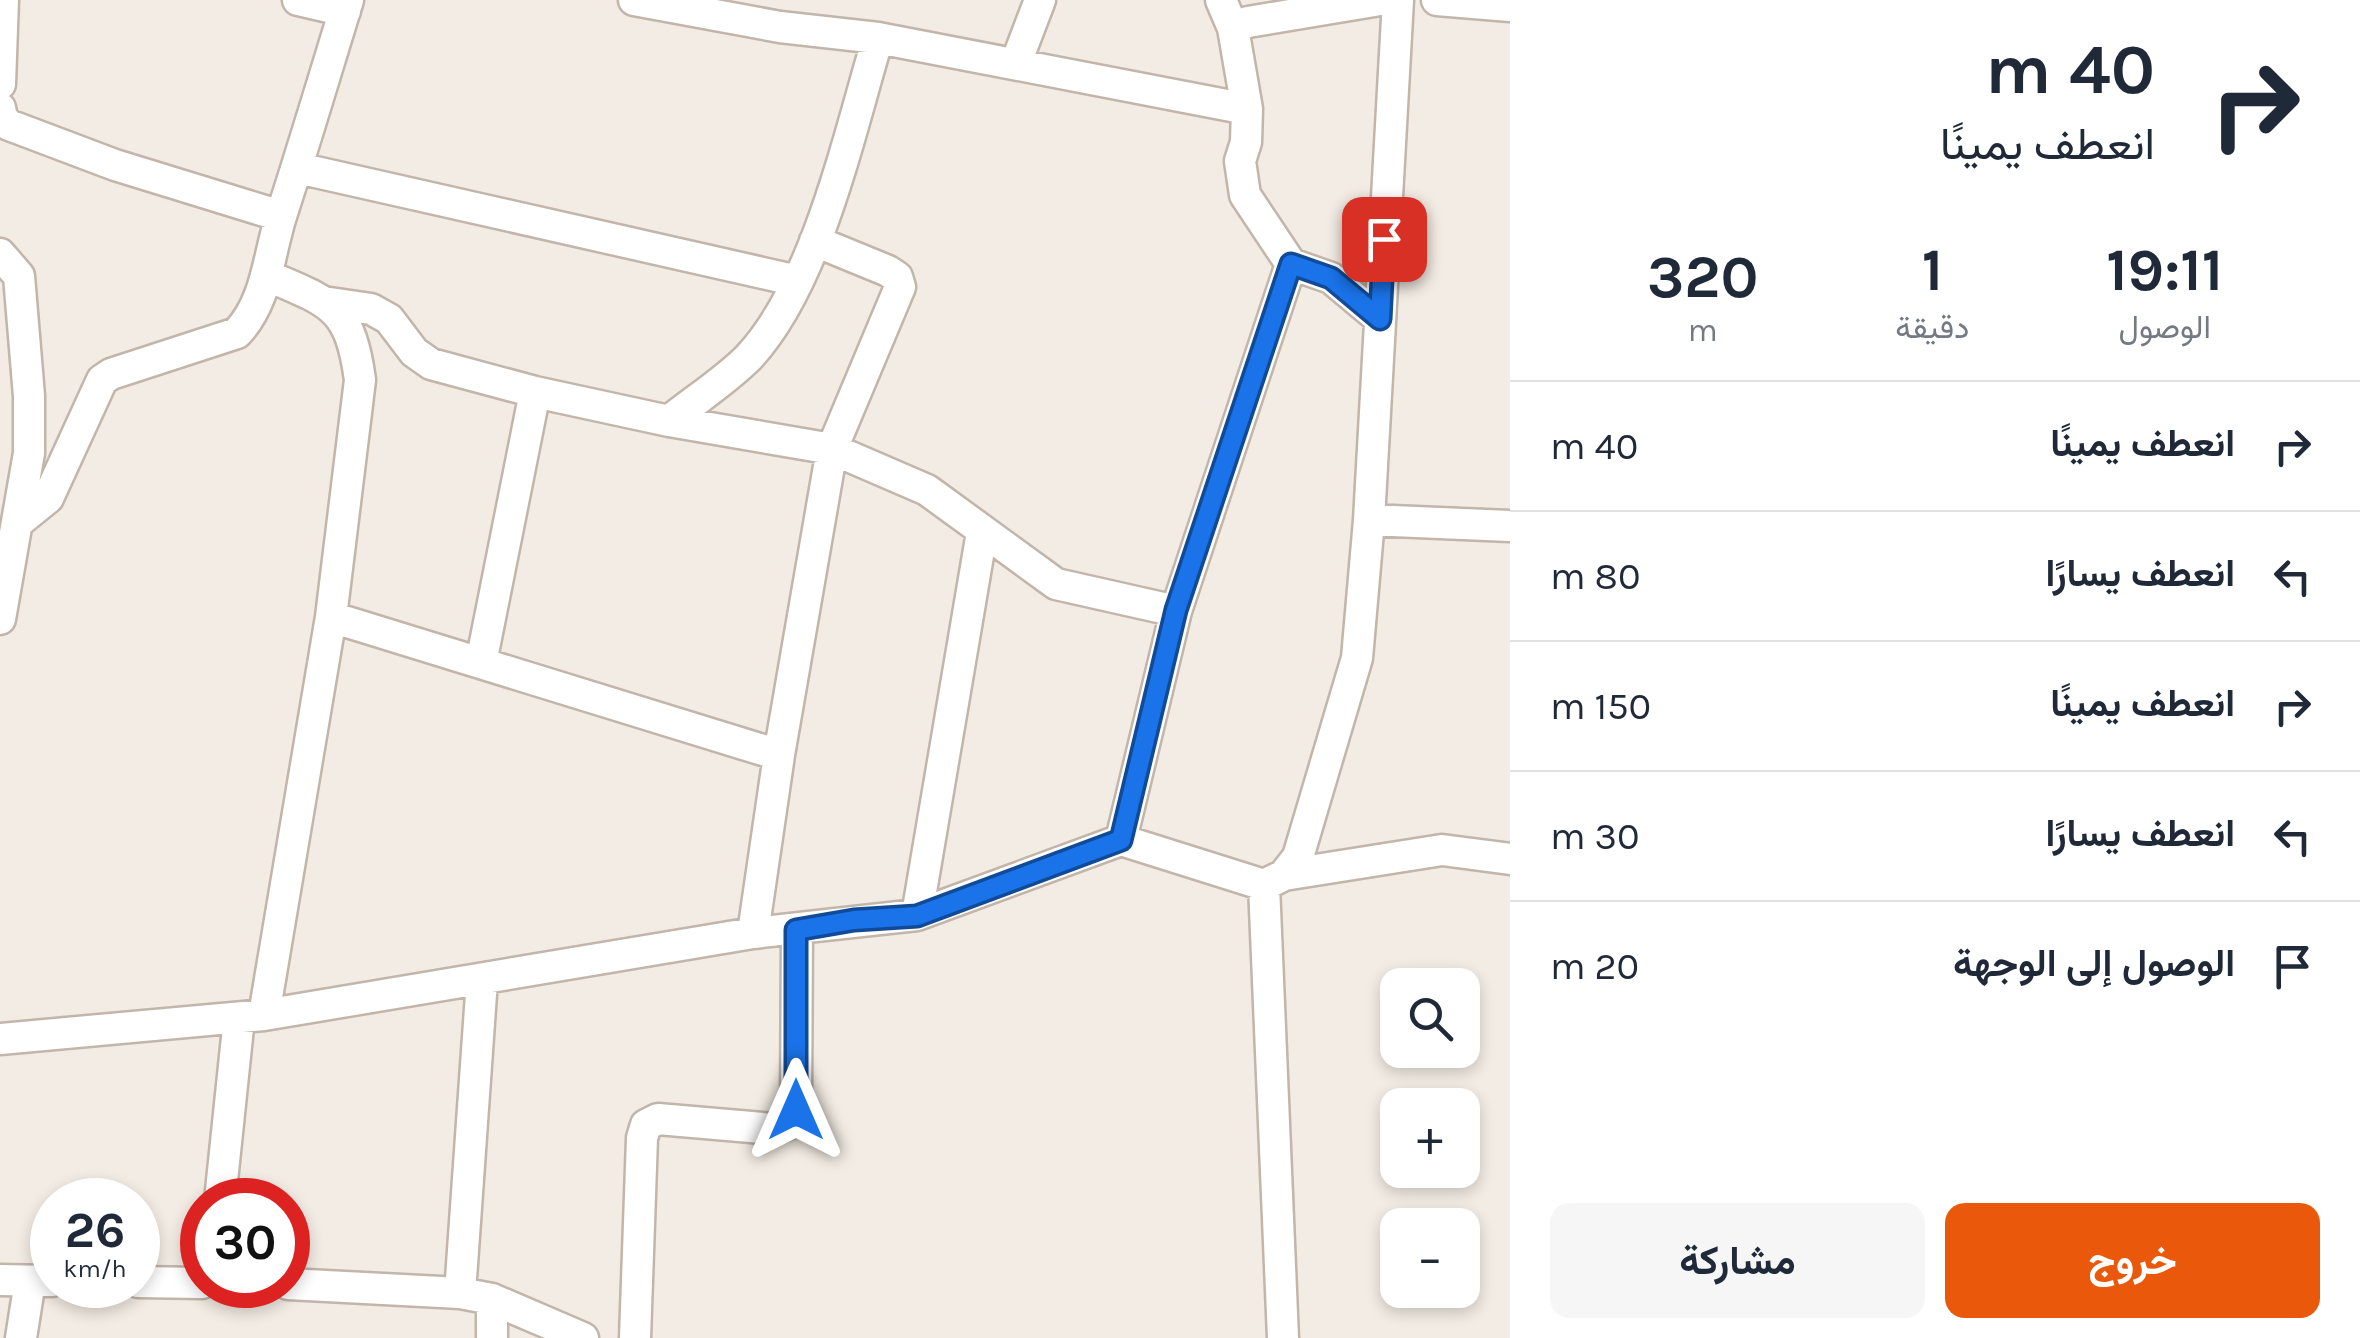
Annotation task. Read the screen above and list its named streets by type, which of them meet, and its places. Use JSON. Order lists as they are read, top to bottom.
{
  "page": {
    "turn": ["40 m", "انعطف يمينًا"],
    "eta": [
      "19:11",
      "الوصول",
      "1",
      "دقيقة",
      "320",
      "m"
    ],
    "list": [
      {
        "name": "انعطف يمينًا",
        "value": "40 m"
      },
      {
        "name": "انعطف يسارًا",
        "value": "80 m"
      },
      {
        "name": "انعطف يمينًا",
        "value": "150 m"
      },
      {
        "name": "انعطف يسارًا",
        "value": "30 m"
      },
      {
        "name": "الوصول إلى الوجهة",
        "value": "20 m"
      }
    ],
    "map_buttons": ["+", "−"],
    "speed": "26 km/h",
    "limit": "30",
    "buttons": ["خروج", "مشاركة"]
  }
}
